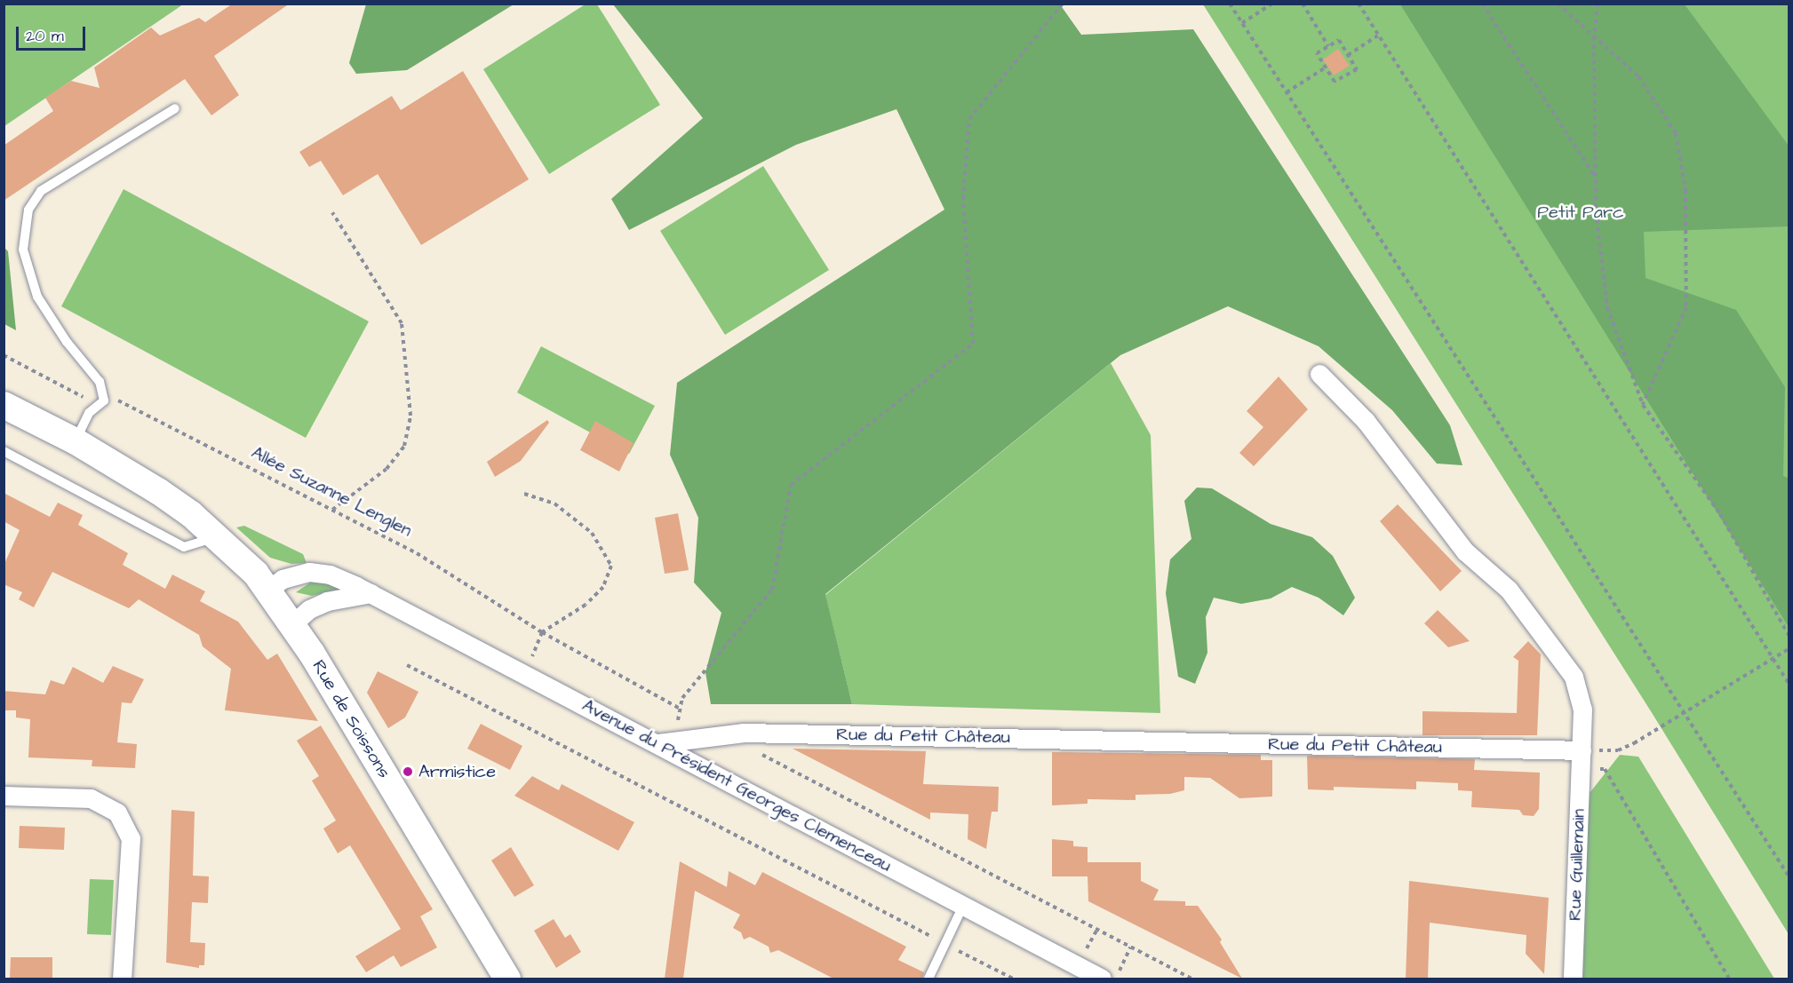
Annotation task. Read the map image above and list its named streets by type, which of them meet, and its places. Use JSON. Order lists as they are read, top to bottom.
{
  "streets": {
    "main road": ["Rue de Soissons"],
    "street": ["Rue du Petit Château", "Avenue du Président Georges Clemenceau", "Rue Guillemain"],
    "path": ["Allée Suzanne Lenglen"]
  },
  "crossings": [
    ["Rue de Soissons", "Avenue du Président Georges Clemenceau"],
    ["Rue du Petit Château", "Avenue du Président Georges Clemenceau"],
    ["Rue du Petit Château", "Rue Guillemain"]
  ],
  "parks": ["Petit Parc"],
  "places": ["Armistice"],
  "scale_bar": "20 m"
}
